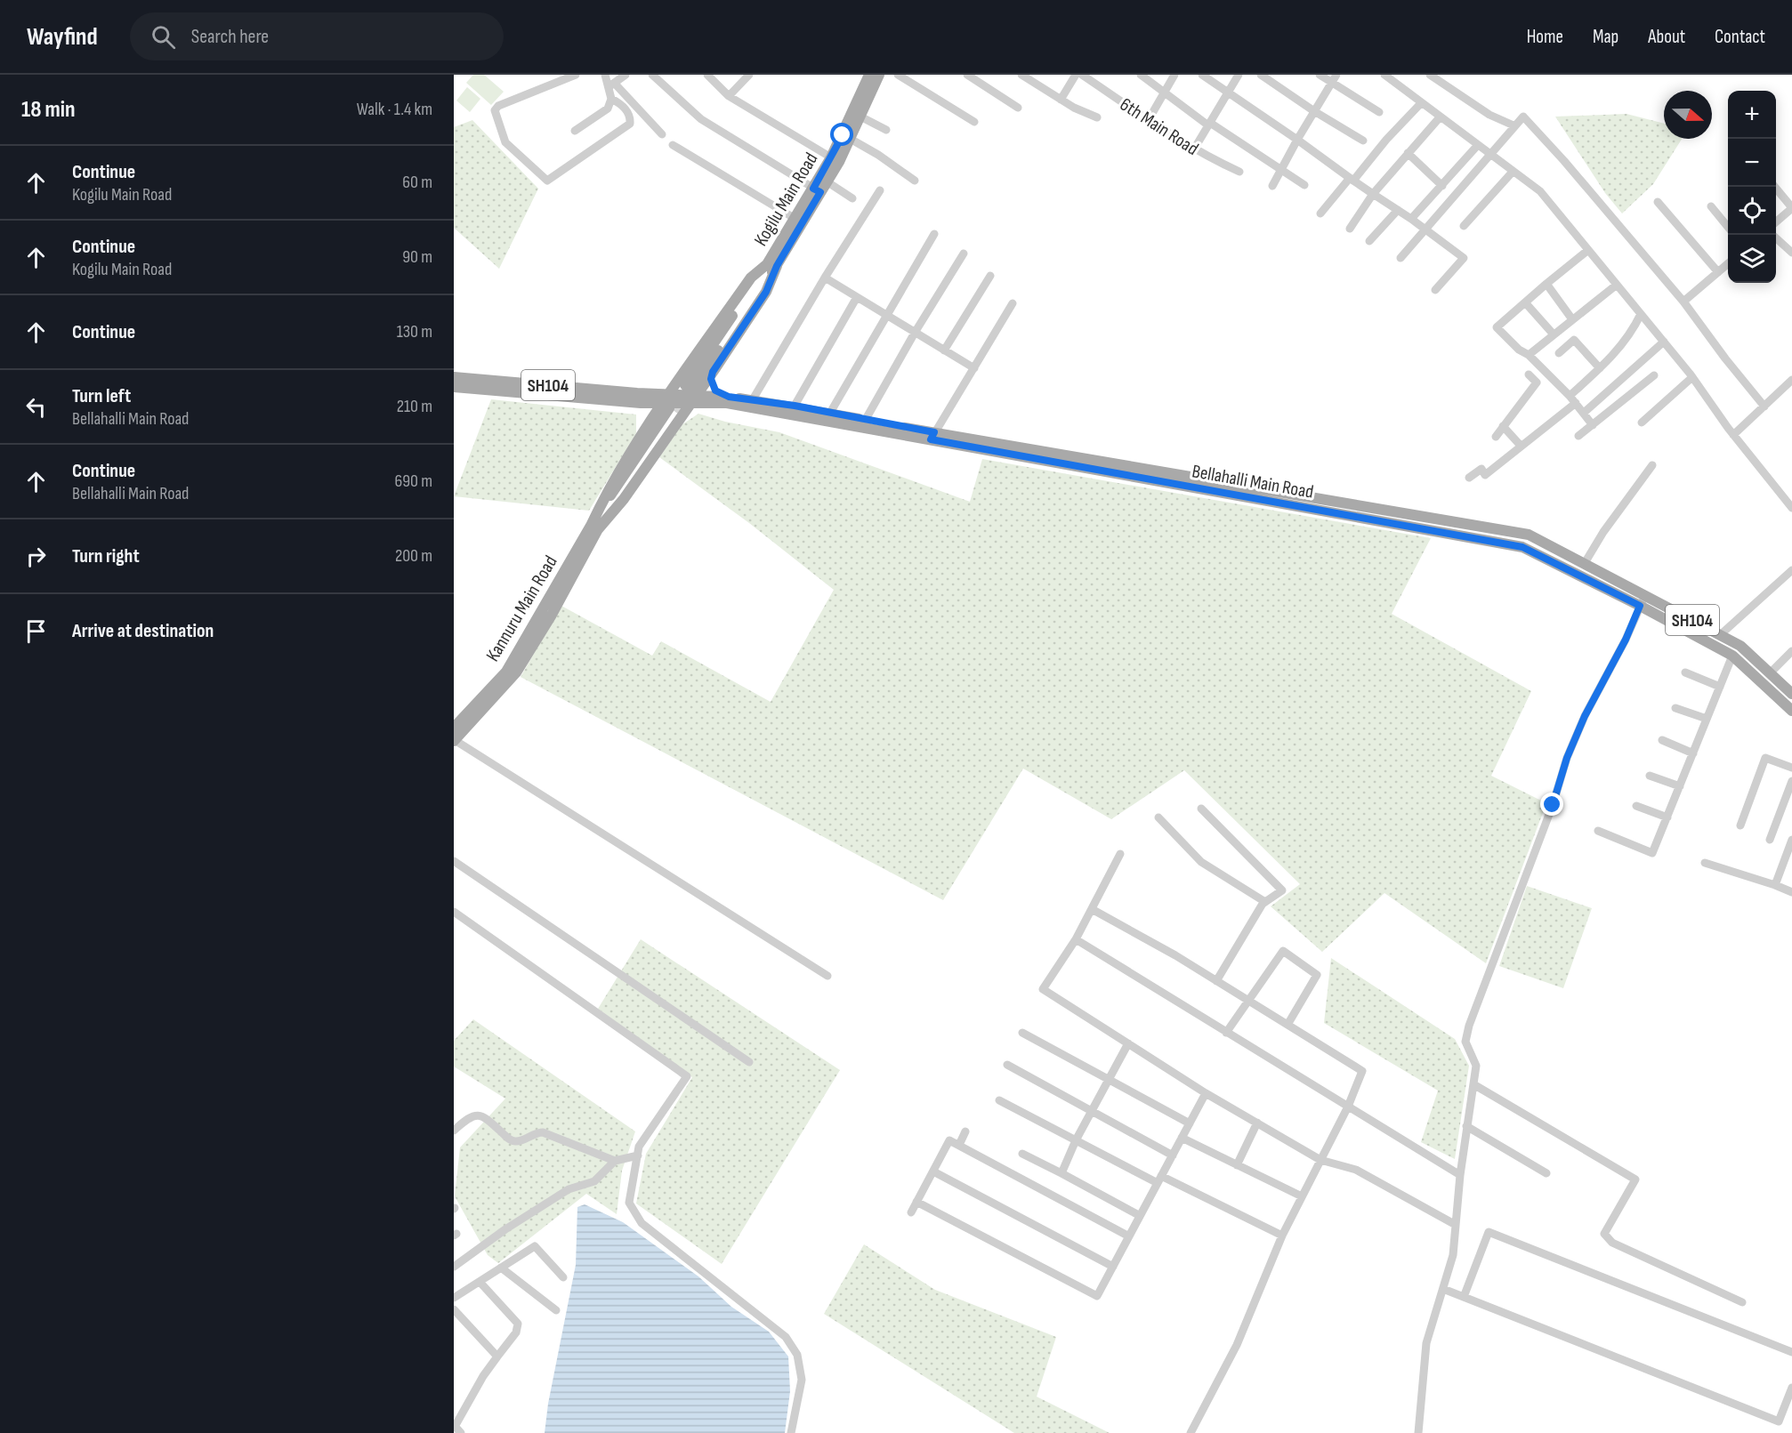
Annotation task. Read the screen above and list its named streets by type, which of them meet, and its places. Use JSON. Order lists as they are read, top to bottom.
{
  "streets": {
    "main road": [
      "Kogilu Main Road",
      "SH104",
      "Bellahalli Main Road",
      "Kannuru Main Road"
    ],
    "street": ["6th Main Road"]
  },
  "crossings": [
    ["Kogilu Main Road", "SH104"],
    ["Kogilu Main Road", "Bellahalli Main Road"],
    ["SH104", "Bellahalli Main Road"]
  ],
  "north": "right",
  "page": {
    "header": "Wayfind",
    "search": "Search here",
    "nav": [
      "Home",
      "Map",
      "About",
      "Contact"
    ],
    "heading": ["18 min", "Walk · 1.4 km"],
    "map_buttons": ["+", "−"],
    "list": [
      ["Continue", "Kogilu Main Road", "60 m"],
      ["Continue", "Kogilu Main Road", "90 m"],
      ["Continue", "130 m"],
      ["Turn left", "Bellahalli Main Road", "210 m"],
      ["Continue", "Bellahalli Main Road", "690 m"],
      ["Turn right", "200 m"],
      "Arrive at destination"
    ]
  }
}
